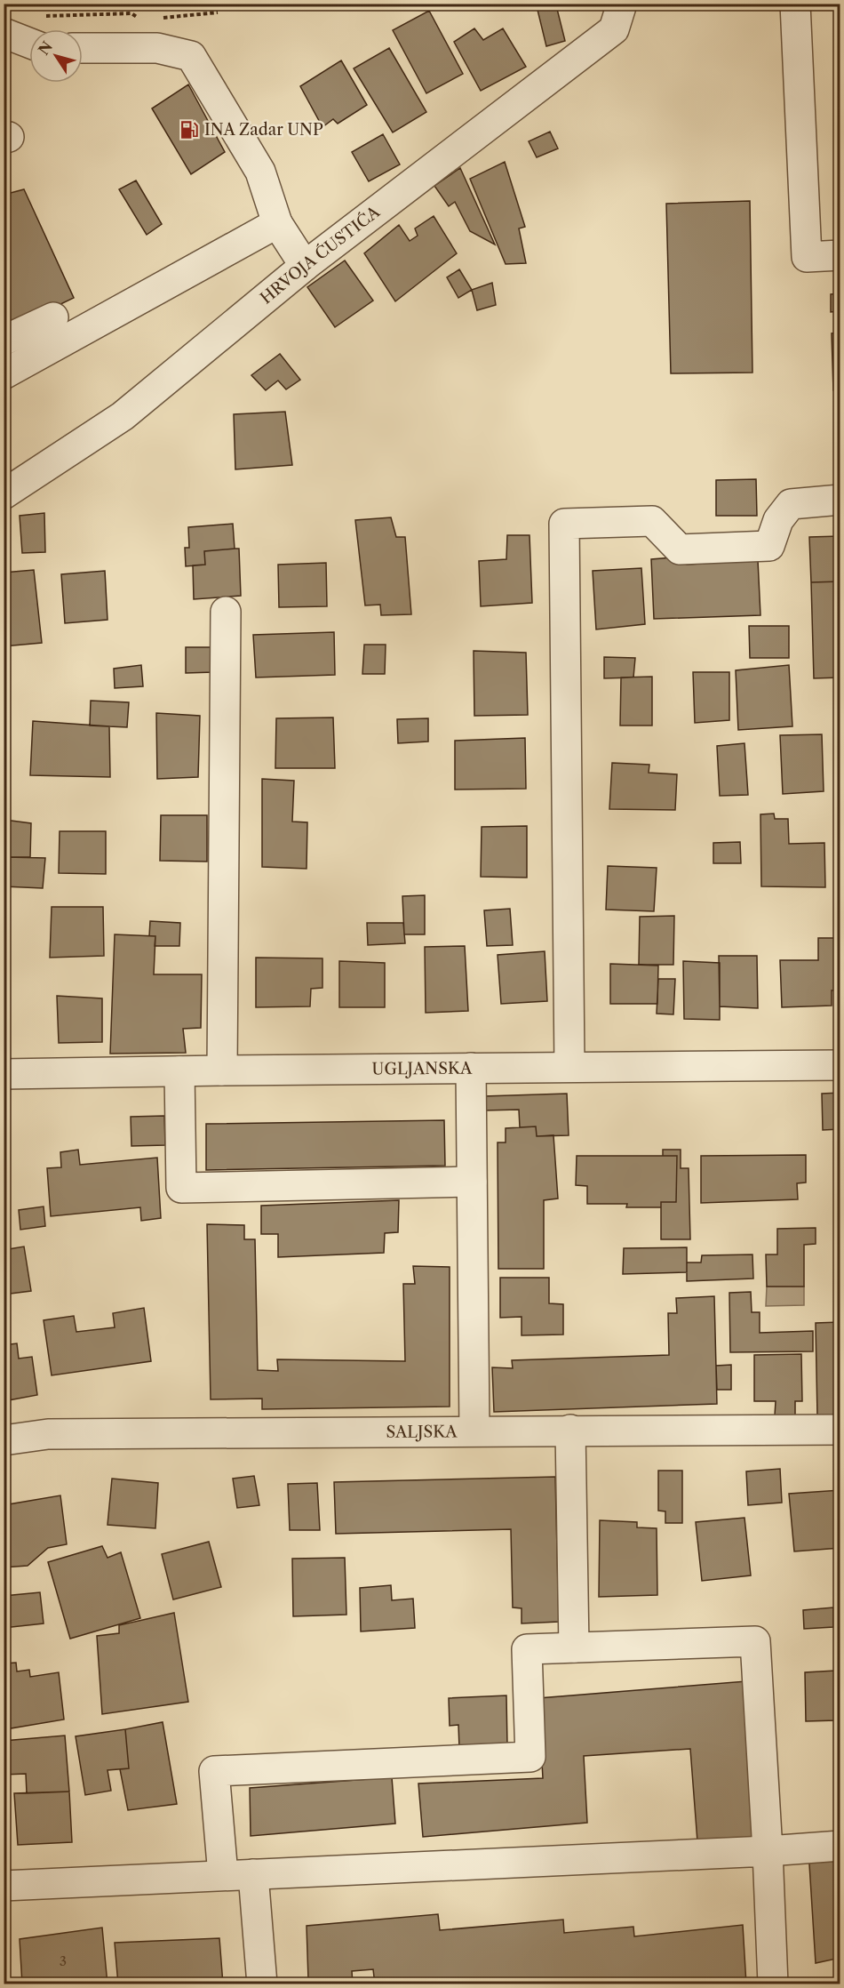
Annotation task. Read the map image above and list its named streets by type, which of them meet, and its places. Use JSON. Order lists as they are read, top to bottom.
{
  "streets": {
    "street": ["HRVOJA ĆUSTIĆA", "UGLJANSKA", "SALJSKA"]
  },
  "places": {
    "fuel station": ["INA Zadar UNP"]
  },
  "house_numbers": ["3"],
  "north": "top left"
}
